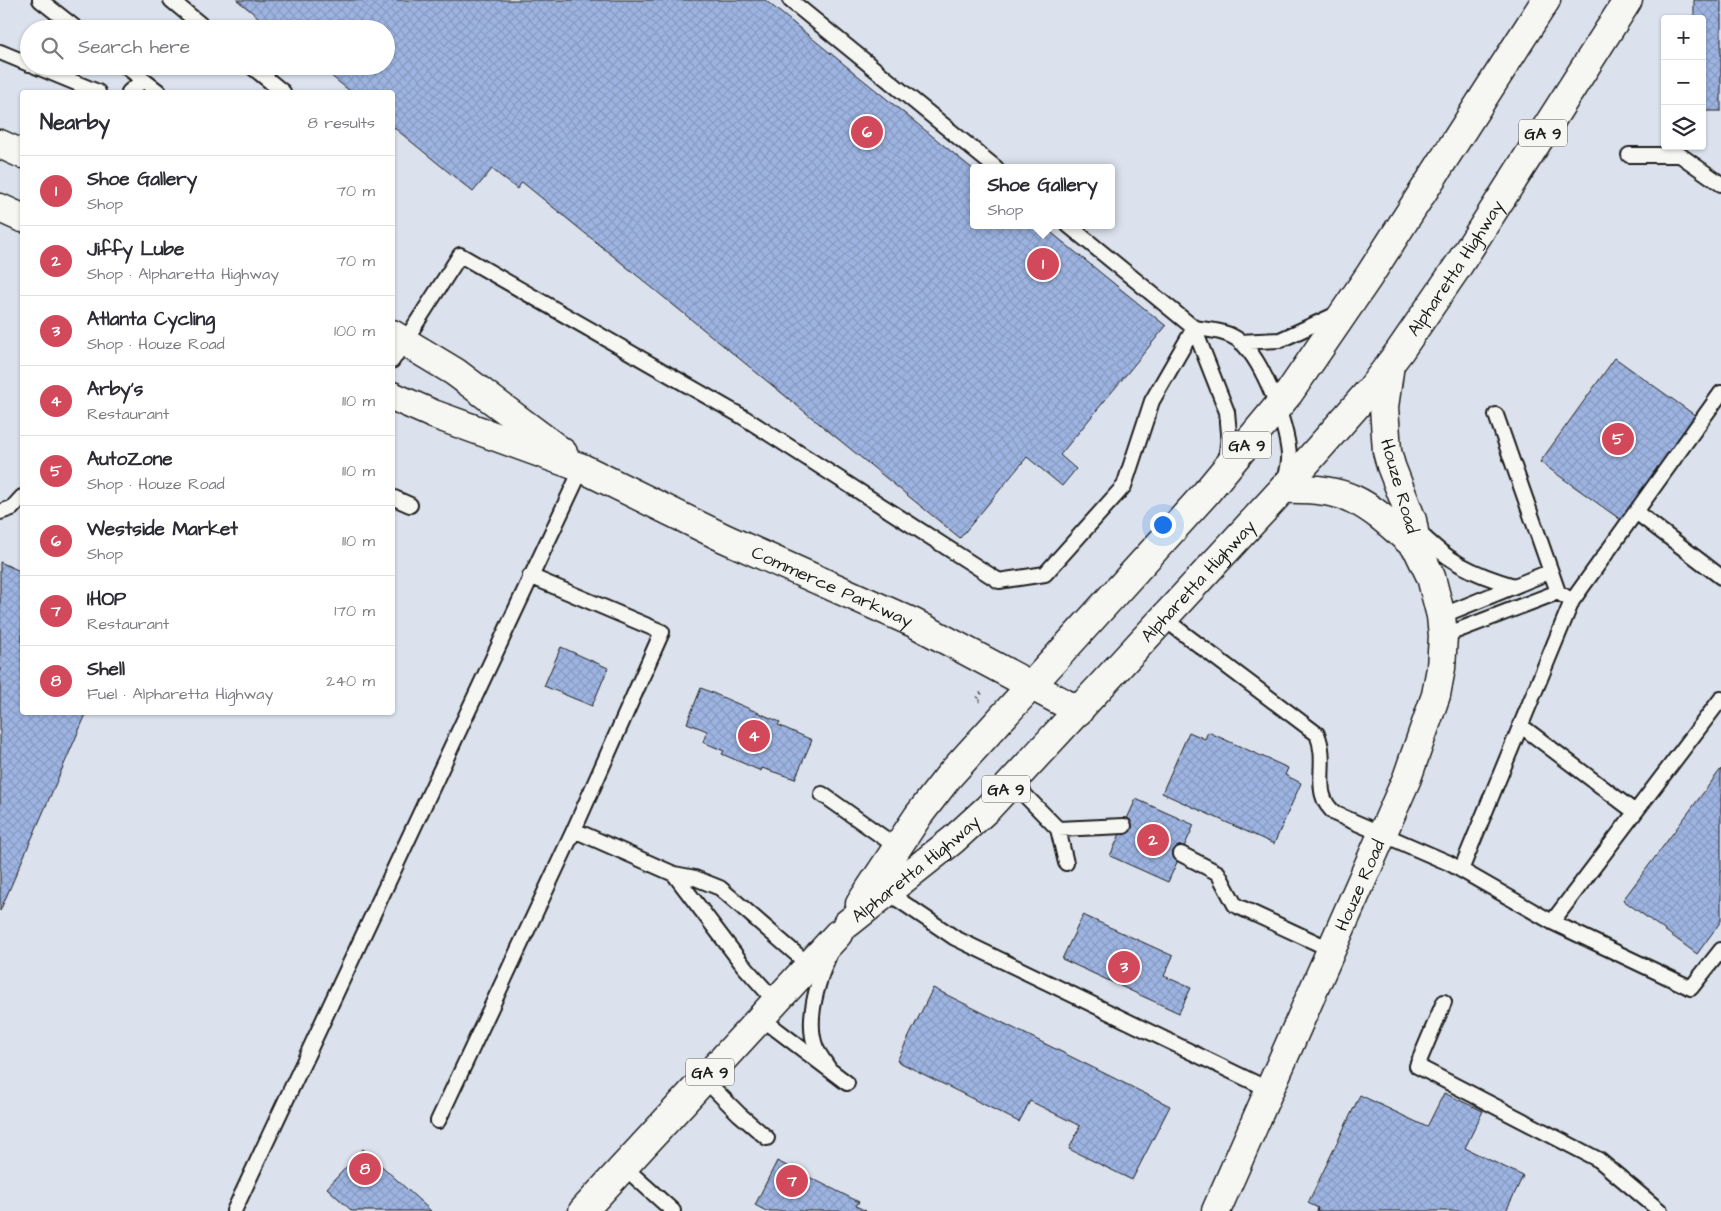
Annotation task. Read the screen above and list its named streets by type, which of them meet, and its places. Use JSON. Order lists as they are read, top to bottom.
{
  "streets": {
    "main road": [
      "GA 9",
      "Alpharetta Highway",
      "Houze Road",
      "Commerce Parkway"
    ]
  },
  "crossings": [
    ["Alpharetta Highway", "Houze Road"],
    ["Alpharetta Highway", "Commerce Parkway"]
  ],
  "page": {
    "map_buttons": ["+", "−"],
    "search": "Search here",
    "heading": ["Nearby", "8 results"],
    "pins": [
      "6",
      "1",
      "5",
      "4",
      "2",
      "3",
      "8",
      "7"
    ],
    "list": [
      {
        "mark": "1",
        "name": "Shoe Gallery",
        "note": "Shop",
        "value": "70 m"
      },
      {
        "mark": "2",
        "name": "Jiffy Lube",
        "note": "Shop · Alpharetta Highway",
        "value": "70 m"
      },
      {
        "mark": "3",
        "name": "Atlanta Cycling",
        "note": "Shop · Houze Road",
        "value": "100 m"
      },
      {
        "mark": "4",
        "name": "Arby's",
        "note": "Restaurant",
        "value": "110 m"
      },
      {
        "mark": "5",
        "name": "AutoZone",
        "note": "Shop · Houze Road",
        "value": "110 m"
      },
      {
        "mark": "6",
        "name": "Westside Market",
        "note": "Shop",
        "value": "110 m"
      },
      {
        "mark": "7",
        "name": "IHOP",
        "note": "Restaurant",
        "value": "170 m"
      },
      {
        "mark": "8",
        "name": "Shell",
        "note": "Fuel · Alpharetta Highway",
        "value": "240 m"
      }
    ],
    "popup": ["Shoe Gallery", "Shop"]
  }
}
